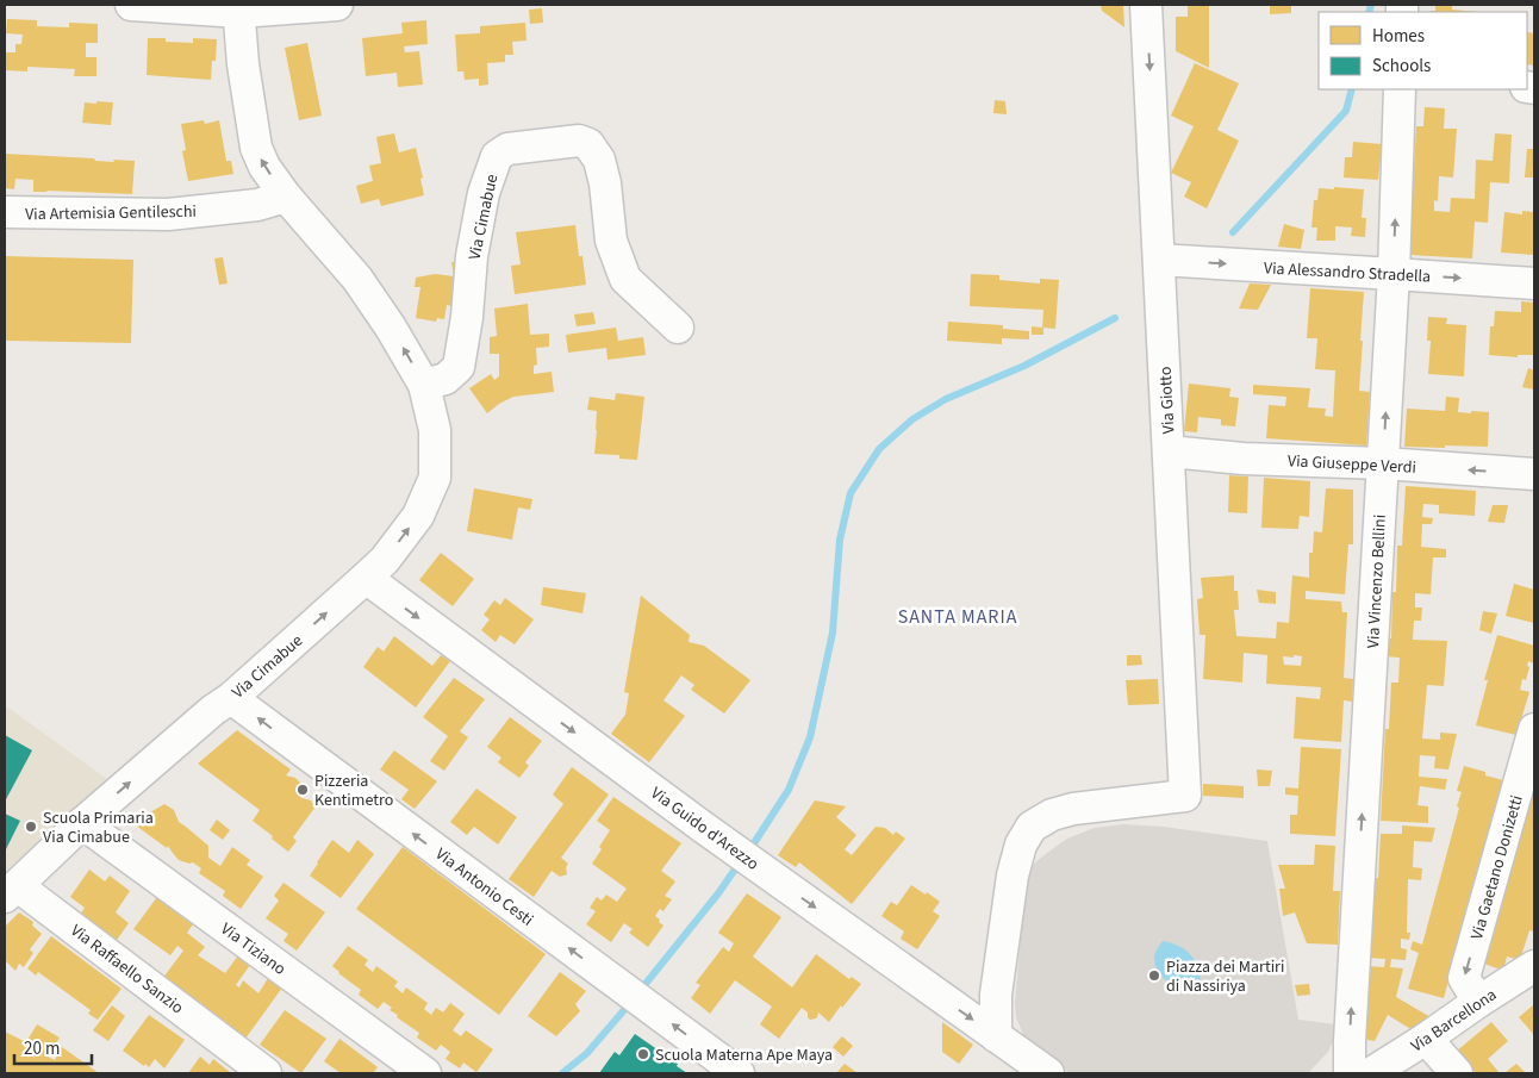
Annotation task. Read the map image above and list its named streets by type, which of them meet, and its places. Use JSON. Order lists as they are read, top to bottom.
{
  "streets": {
    "street": [
      "Via Artemisia Gentileschi",
      "Via Cimabue",
      "Via Alessandro Stradella",
      "Via Giotto",
      "Via Giuseppe Verdi",
      "Via Vincenzo Bellini",
      "Via Guido d'Arezzo",
      "Via Gaetano Donizetti",
      "Via Antonio Cesti",
      "Via Tiziano",
      "Via Raffaello Sanzio",
      "Via Barcellona"
    ]
  },
  "crossings": [
    ["Via Artemisia Gentileschi", "Via Cimabue"],
    ["Via Cimabue", "Via Guido d'Arezzo"],
    ["Via Cimabue", "Via Antonio Cesti"],
    ["Via Cimabue", "Via Tiziano"],
    ["Via Cimabue", "Via Raffaello Sanzio"],
    ["Via Alessandro Stradella", "Via Giotto"],
    ["Via Alessandro Stradella", "Via Vincenzo Bellini"],
    ["Via Giotto", "Via Giuseppe Verdi"],
    ["Via Giotto", "Via Guido d'Arezzo"],
    ["Via Giuseppe Verdi", "Via Vincenzo Bellini"],
    ["Via Gaetano Donizetti", "Via Barcellona"]
  ],
  "one_way": [
    "Via Cimabue",
    "Via Alessandro Stradella",
    "Via Giuseppe Verdi",
    "Via Vincenzo Bellini",
    "Via Guido d'Arezzo",
    "Via Gaetano Donizetti",
    "Via Antonio Cesti"
  ],
  "districts": ["SANTA MARIA"],
  "places": [
    "Pizzeria Kentimetro",
    "Scuola Primaria Via Cimabue",
    "Piazza dei Martiri di Nassiriya",
    "Scuola Materna Ape Maya"
  ],
  "legend": ["Homes", "Schools"],
  "scale_bar": "20 m"
}
